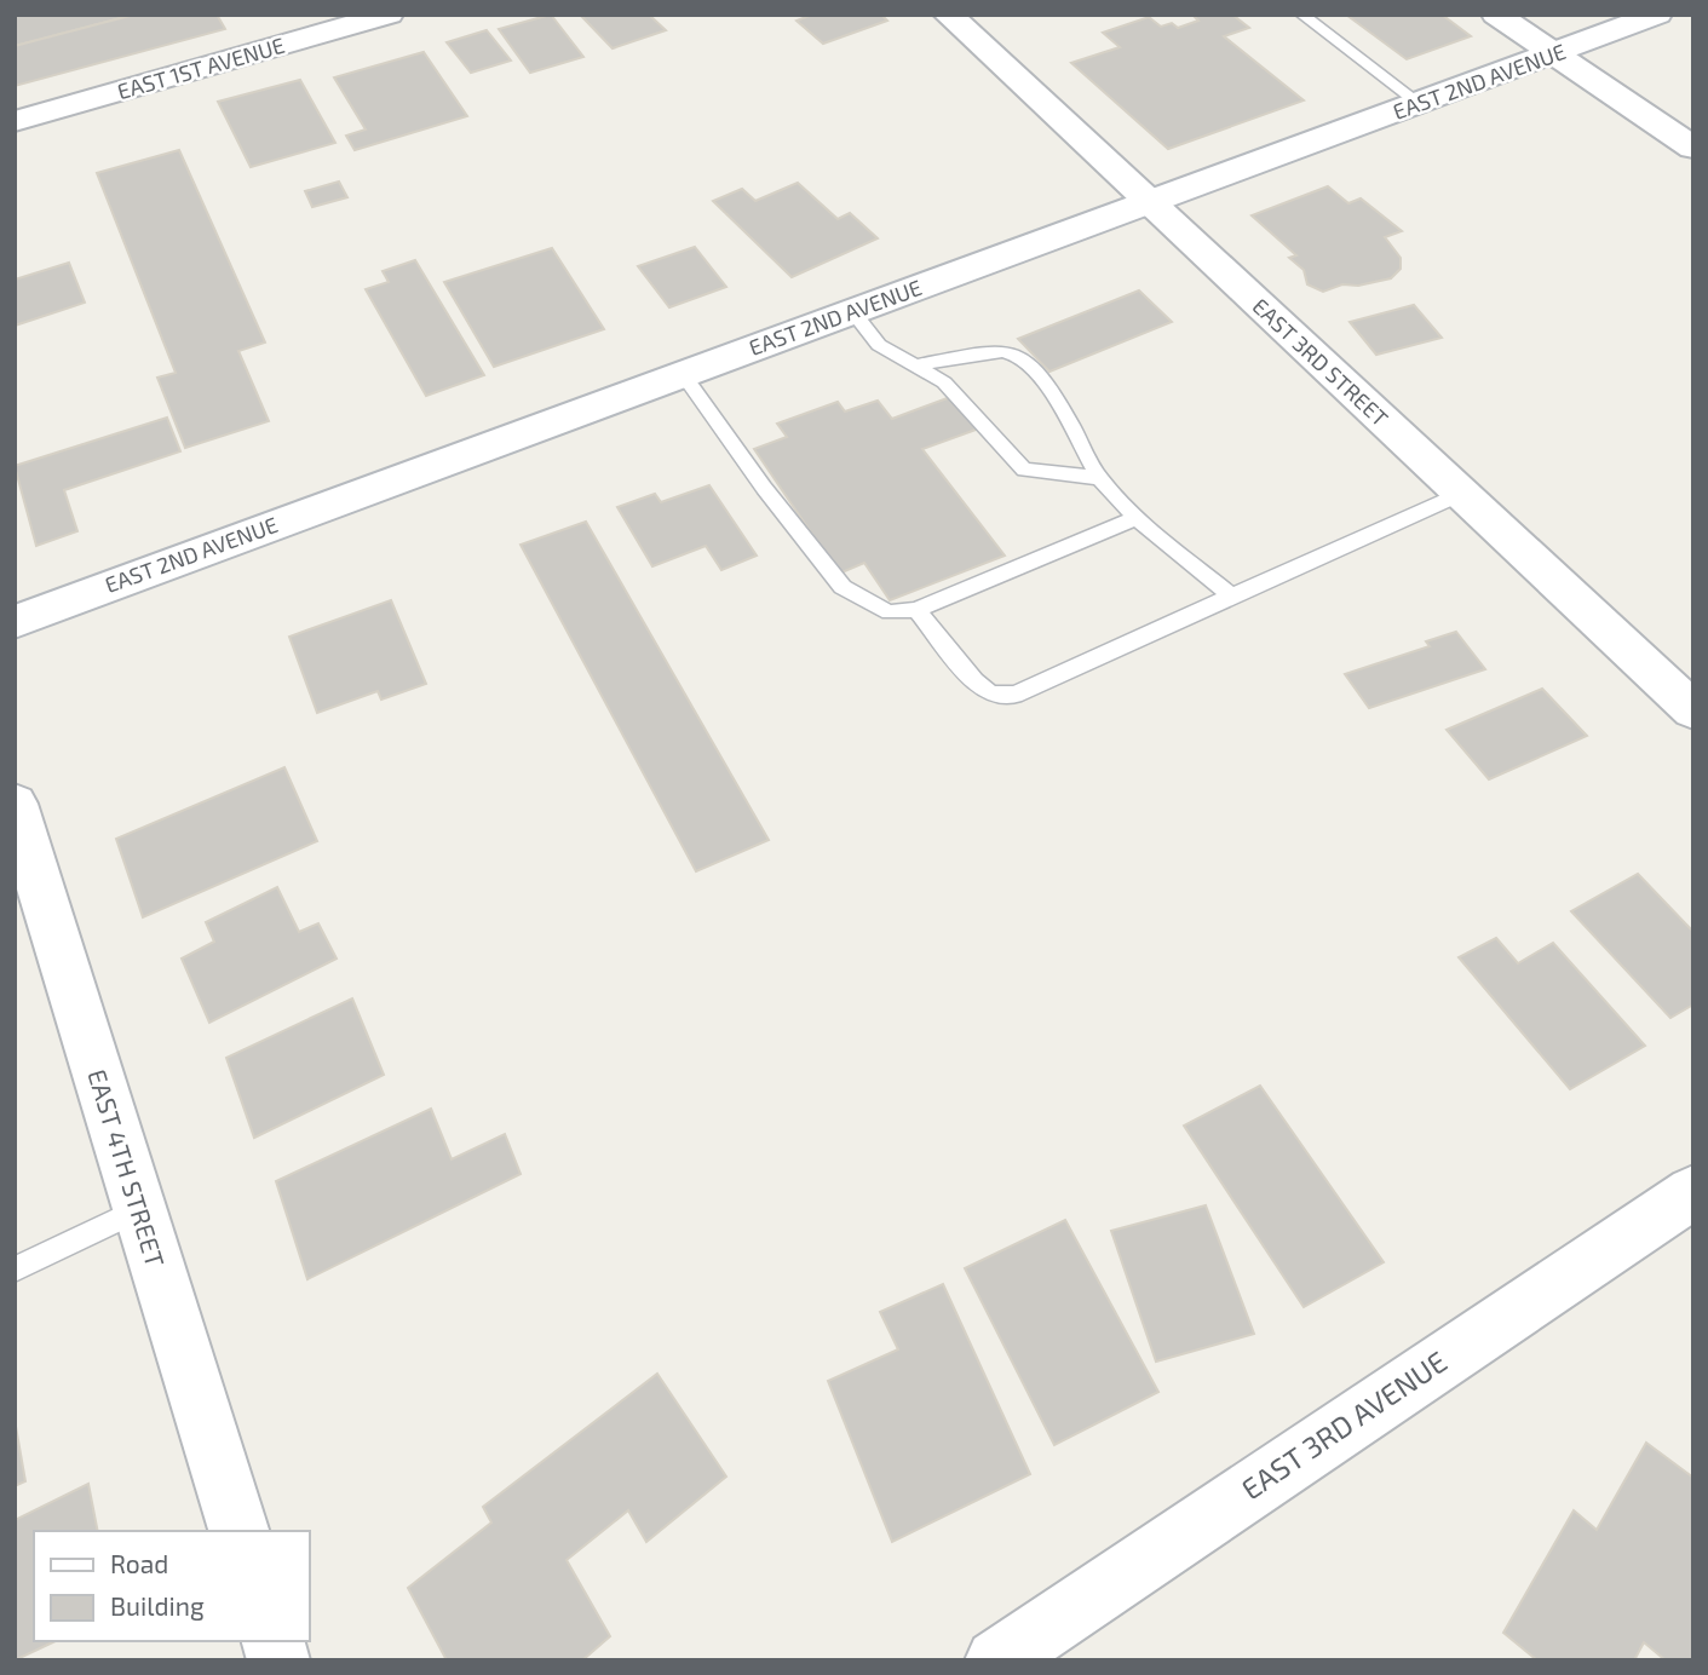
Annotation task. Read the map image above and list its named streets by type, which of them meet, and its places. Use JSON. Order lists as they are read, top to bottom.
{
  "streets": {
    "street": [
      "EAST 1ST AVENUE",
      "EAST 2ND AVENUE",
      "EAST 3RD STREET",
      "EAST 4TH STREET",
      "EAST 3RD AVENUE"
    ]
  },
  "crossings": [
    ["EAST 2ND AVENUE", "EAST 3RD STREET"]
  ],
  "legend": ["Road", "Building"]
}
